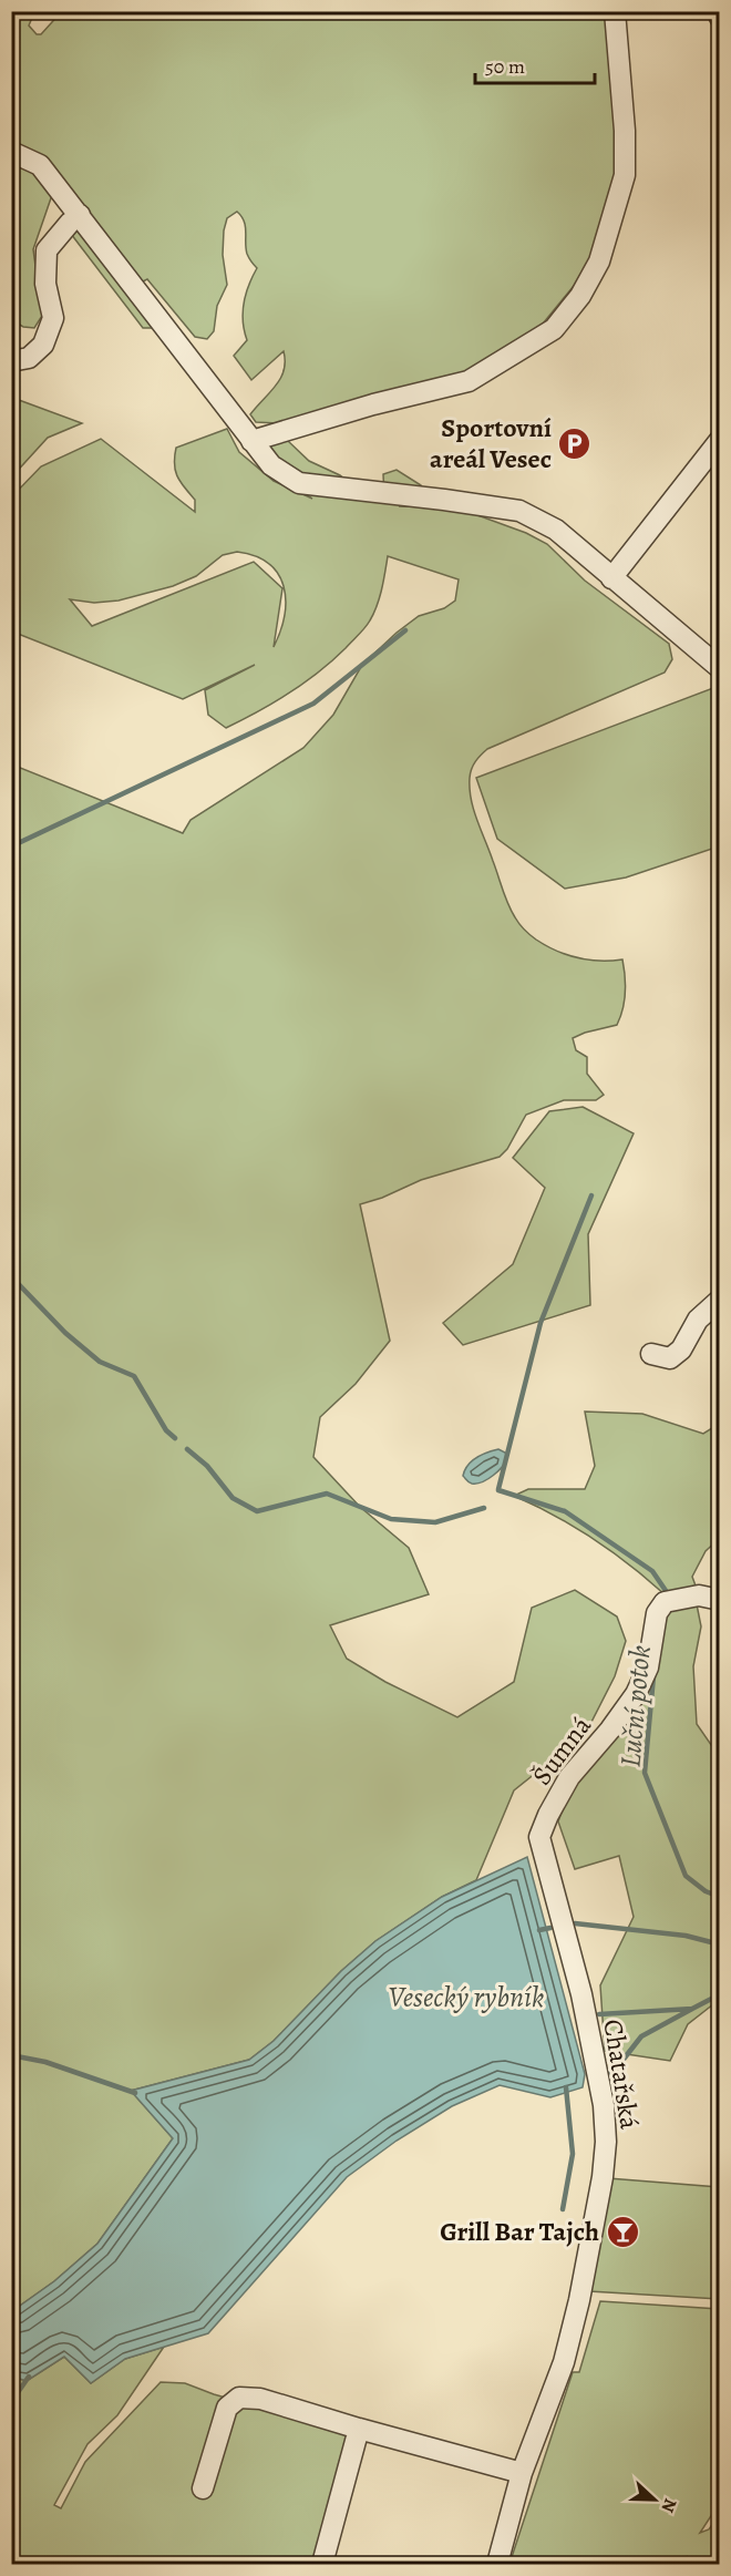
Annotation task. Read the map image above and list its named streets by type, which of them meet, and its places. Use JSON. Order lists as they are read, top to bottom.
{
  "streets": {
    "street": ["Šumná", "Chatařská"]
  },
  "crossings": [
    ["Šumná", "Chatařská"]
  ],
  "water": ["Luční potok", "Vesecký rybník"],
  "places": {
    "parking": ["Sportovní areál Vesec"],
    "bar": ["Grill Bar Tajch"]
  },
  "scale_bar": "50 m",
  "north": "right"
}
